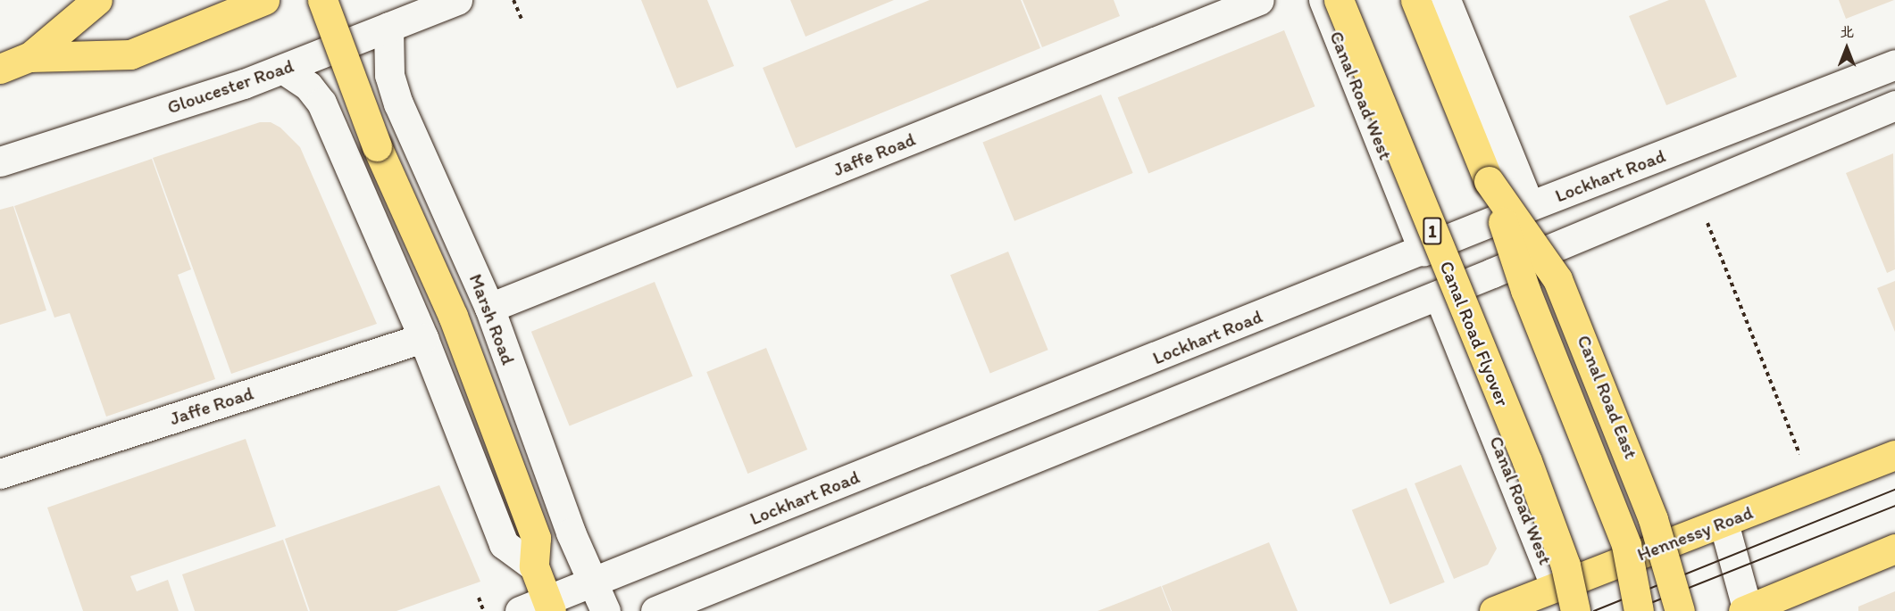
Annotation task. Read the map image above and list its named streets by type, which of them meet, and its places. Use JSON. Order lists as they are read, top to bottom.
{
  "streets": {
    "main road": [
      "1",
      "Marsh Road",
      "Canal Road Flyover",
      "Hennessy Road"
    ],
    "street": [
      "Gloucester Road",
      "Canal Road West",
      "Jaffe Road",
      "Lockhart Road",
      "Canal Road East"
    ]
  },
  "crossings": [
    ["Gloucester Road", "Marsh Road"],
    ["Canal Road West", "Lockhart Road"],
    ["Canal Road West", "Hennessy Road"],
    ["Jaffe Road", "Marsh Road"],
    ["Lockhart Road", "Marsh Road"],
    ["Canal Road East", "Hennessy Road"]
  ],
  "north": "top"
}
